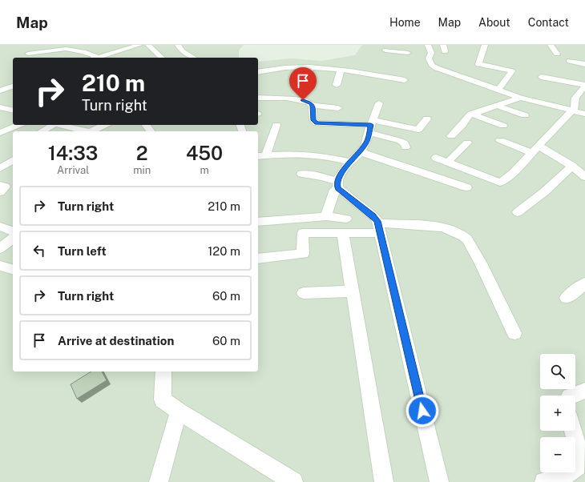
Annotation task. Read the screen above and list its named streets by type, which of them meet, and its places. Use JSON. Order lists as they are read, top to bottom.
{
  "page": {
    "header": "Map",
    "nav": [
      "Home",
      "Map",
      "About",
      "Contact"
    ],
    "turn": ["210 m", "Turn right"],
    "eta": [
      "14:33",
      "Arrival",
      "2",
      "min",
      "450",
      "m"
    ],
    "list": [
      {
        "name": "Turn right",
        "value": "210 m"
      },
      {
        "name": "Turn left",
        "value": "120 m"
      },
      {
        "name": "Turn right",
        "value": "60 m"
      },
      {
        "name": "Arrive at destination",
        "value": "60 m"
      }
    ],
    "map_buttons": ["+", "−"]
  }
}
